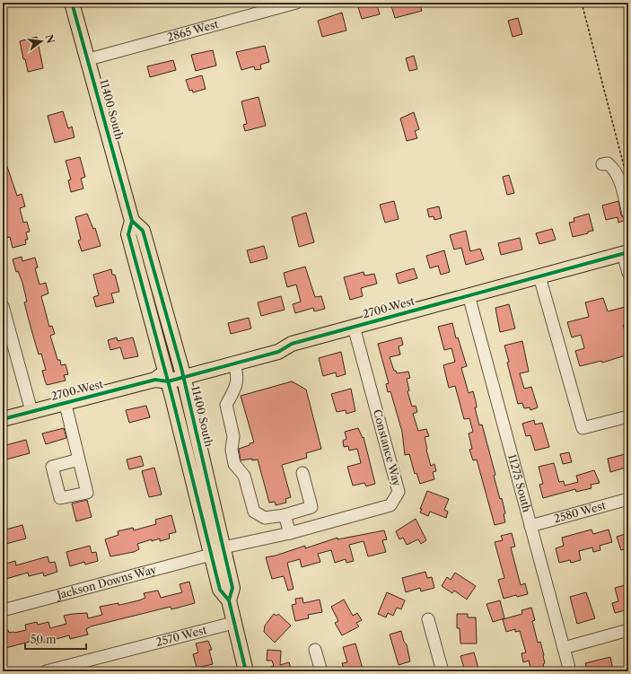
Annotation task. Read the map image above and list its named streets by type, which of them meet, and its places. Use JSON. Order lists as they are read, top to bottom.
{
  "streets": {
    "main road": ["11400 South", "2700 West"],
    "street": [
      "2865 West",
      "Constance Way",
      "11275 South",
      "2580 West",
      "Jackson Downs Way",
      "2570 West"
    ]
  },
  "crossings": [
    ["2865 West", "11400 South"],
    ["11400 South", "2700 West"],
    ["11400 South", "Constance Way"],
    ["11400 South", "Jackson Downs Way"],
    ["11400 South", "2570 West"],
    ["2700 West", "Constance Way"],
    ["2700 West", "11275 South"],
    ["11275 South", "2580 West"]
  ],
  "scale_bar": "50 m",
  "north": "right"
}
